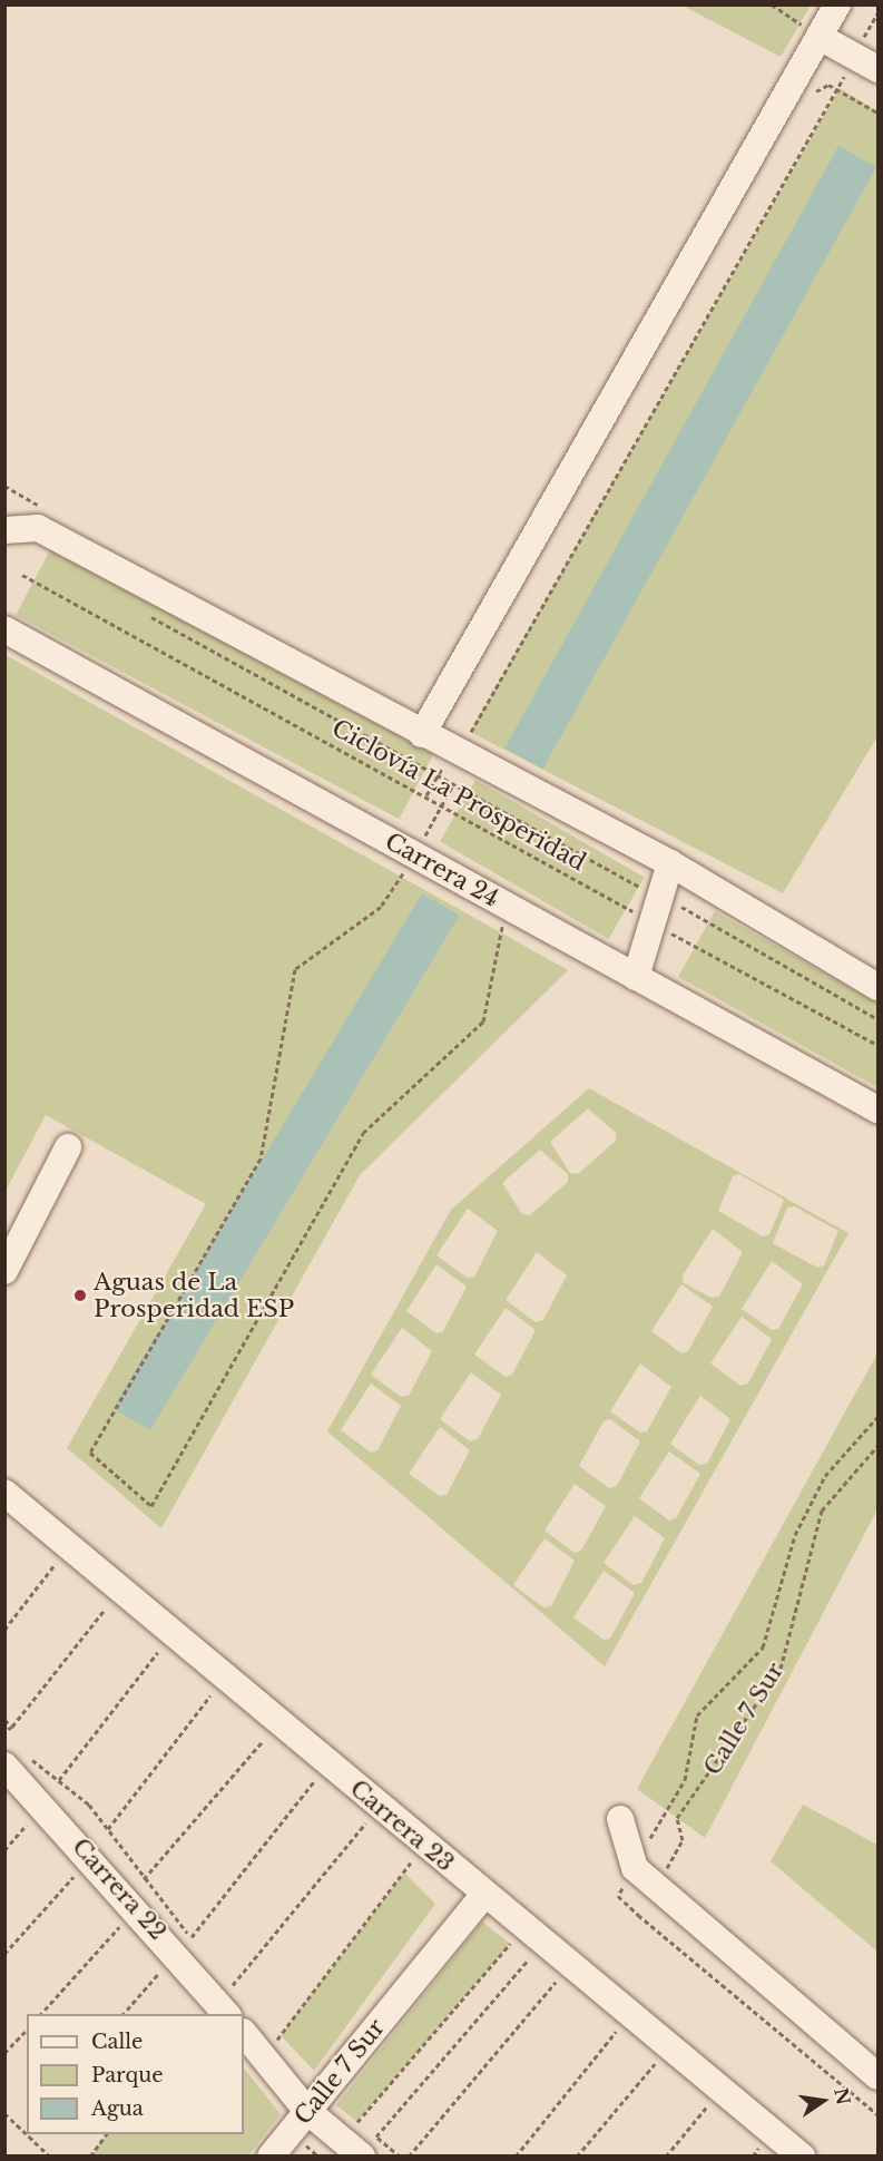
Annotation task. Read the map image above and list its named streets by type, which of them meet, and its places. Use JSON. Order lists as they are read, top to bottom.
{
  "streets": {
    "street": [
      "Carrera 24",
      "Calle 7 Sur",
      "Carrera 23",
      "Carrera 22"
    ],
    "path": ["Ciclovía La Prosperidad"]
  },
  "crossings": [
    ["Calle 7 Sur", "Carrera 23"]
  ],
  "places": ["Aguas de La Prosperidad ESP"],
  "legend": ["Calle", "Parque", "Agua"],
  "north": "right"
}
